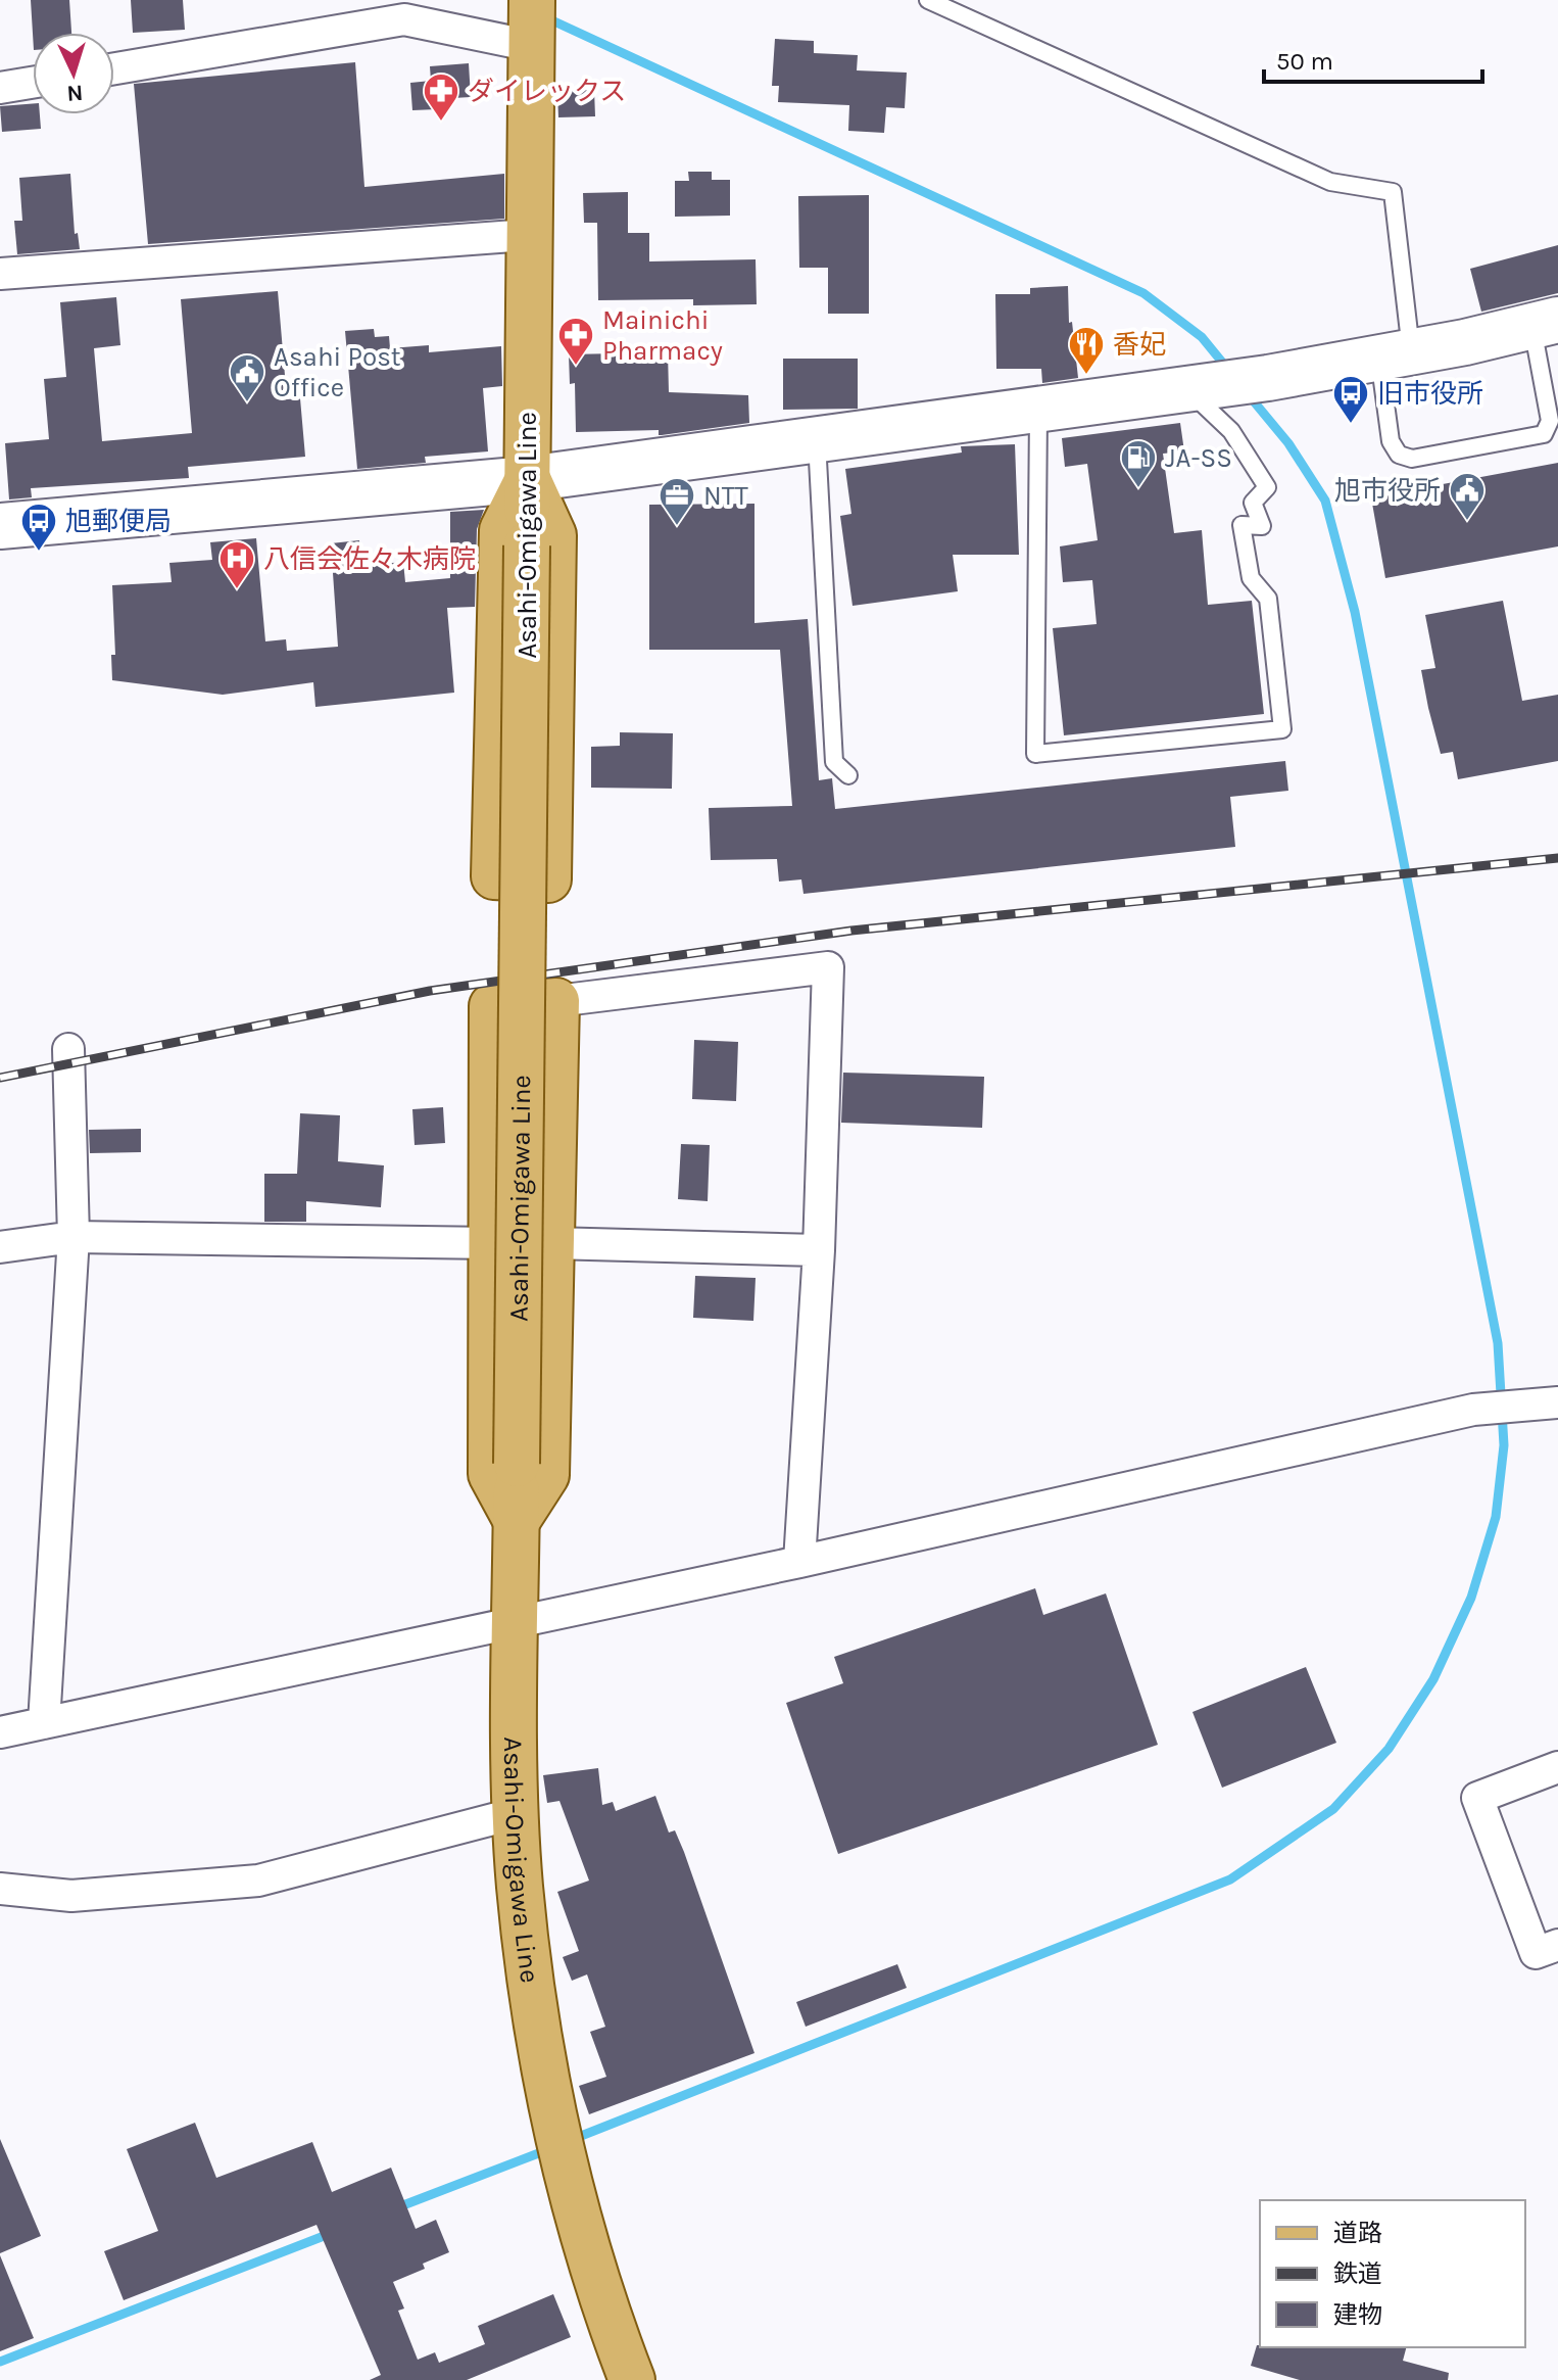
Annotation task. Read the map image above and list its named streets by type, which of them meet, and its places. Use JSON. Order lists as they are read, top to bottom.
{
  "streets": {
    "main road": ["Asahi-Omigawa Line"]
  },
  "places": {
    "pharmacy": ["ダイレックス", "Mainichi Pharmacy"],
    "restaurant": ["香妃"],
    "public building": ["Asahi Post Office", "旭市役所"],
    "bus stop": ["旧市役所", "旭郵便局"],
    "fuel station": ["JA-SS"],
    "office": ["NTT"],
    "hospital": ["八信会佐々木病院"]
  },
  "legend": ["道路", "鉄道", "建物"],
  "scale_bar": "50 m",
  "north": "bottom"
}
